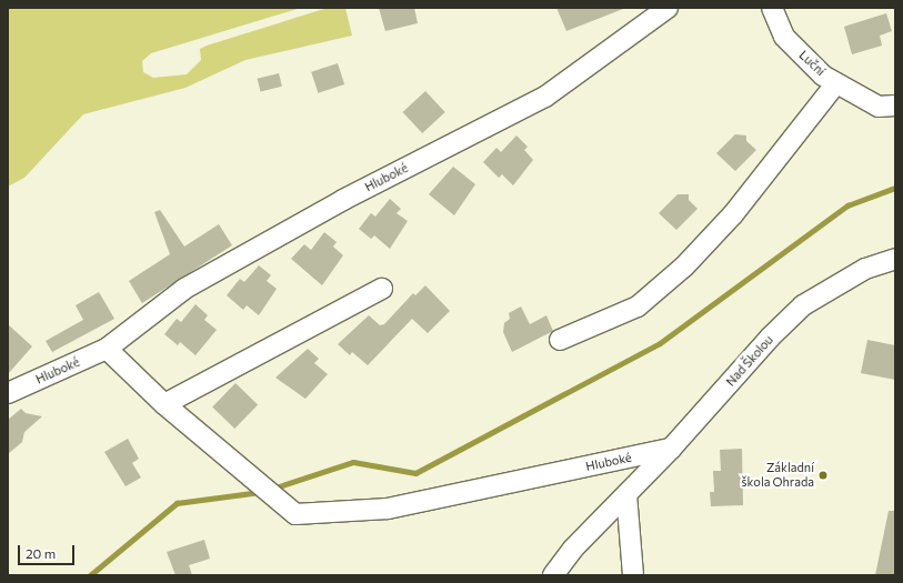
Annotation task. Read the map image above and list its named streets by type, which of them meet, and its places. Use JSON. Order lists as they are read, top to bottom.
{
  "streets": {
    "street": ["Luční", "Hluboké", "Nad Školou"]
  },
  "crossings": [
    ["Hluboké", "Nad Školou"]
  ],
  "places": ["Základní škola Ohrada"],
  "scale_bar": "20 m"
}
